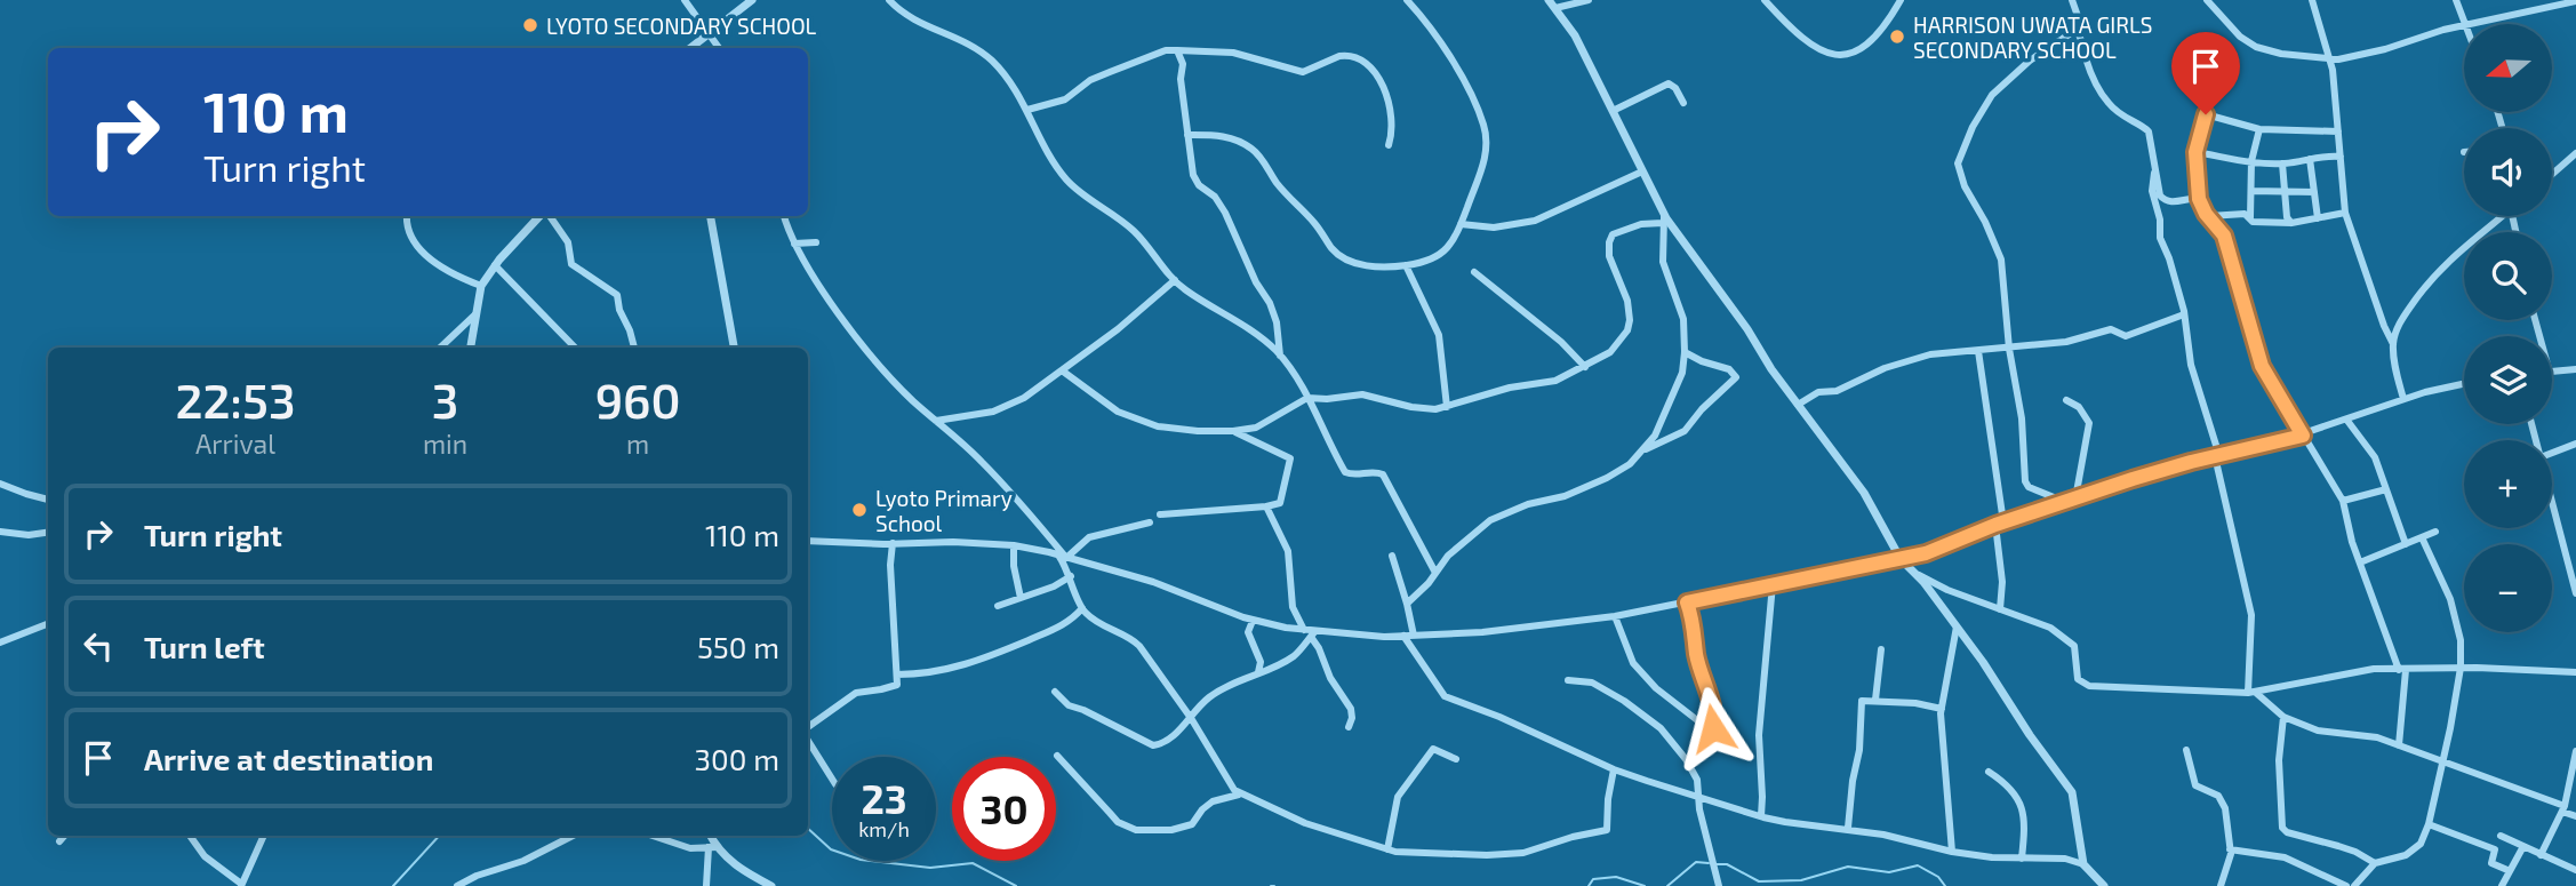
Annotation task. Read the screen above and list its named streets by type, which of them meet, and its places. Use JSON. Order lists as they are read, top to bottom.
{
  "places": ["LYOTO SECONDARY SCHOOL", "HARRISON UWATA GIRLS SECONDARY SCHOOL", "Lyoto Primary School"],
  "north": "left",
  "page": {
    "map_buttons": ["+", "−"],
    "turn": ["110 m", "Turn right"],
    "eta": [
      "22:53",
      "Arrival",
      "3",
      "min",
      "960",
      "m"
    ],
    "list": [
      {
        "name": "Turn right",
        "value": "110 m"
      },
      {
        "name": "Turn left",
        "value": "550 m"
      },
      {
        "name": "Arrive at destination",
        "value": "300 m"
      }
    ],
    "speed": "23 km/h",
    "limit": "30"
  }
}
